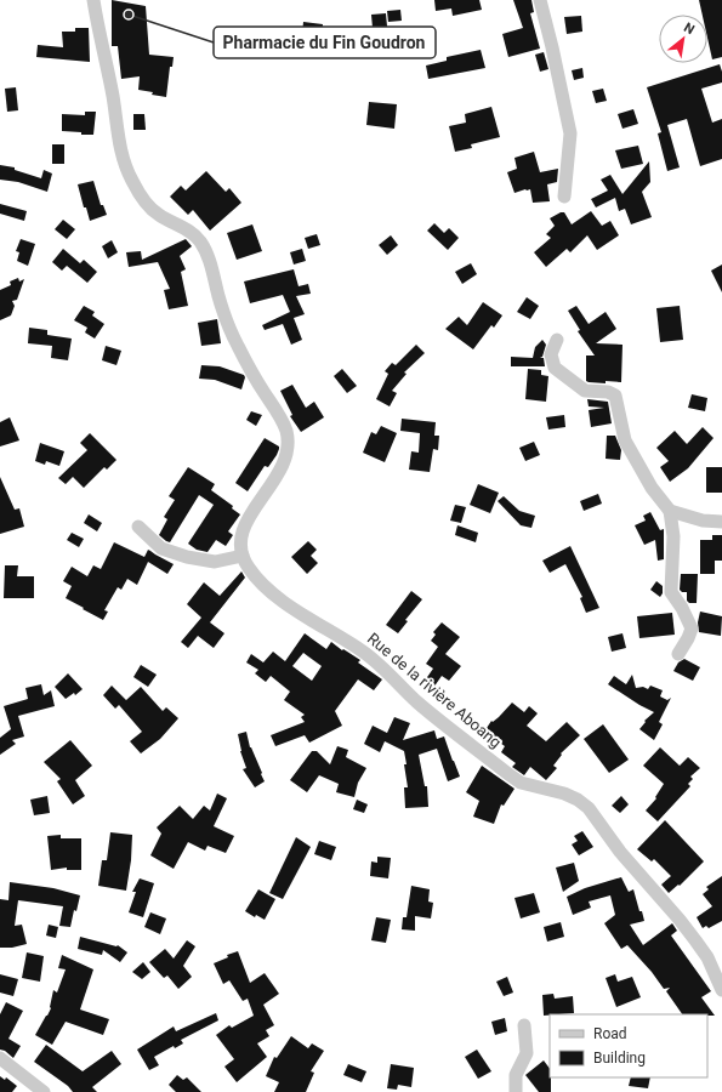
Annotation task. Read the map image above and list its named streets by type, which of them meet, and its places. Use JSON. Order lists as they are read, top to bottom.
{
  "streets": {
    "street": ["Rue de la rivière Aboang"]
  },
  "places": ["Pharmacie du Fin Goudron"],
  "legend": ["Road", "Building"],
  "north": "top right"
}
